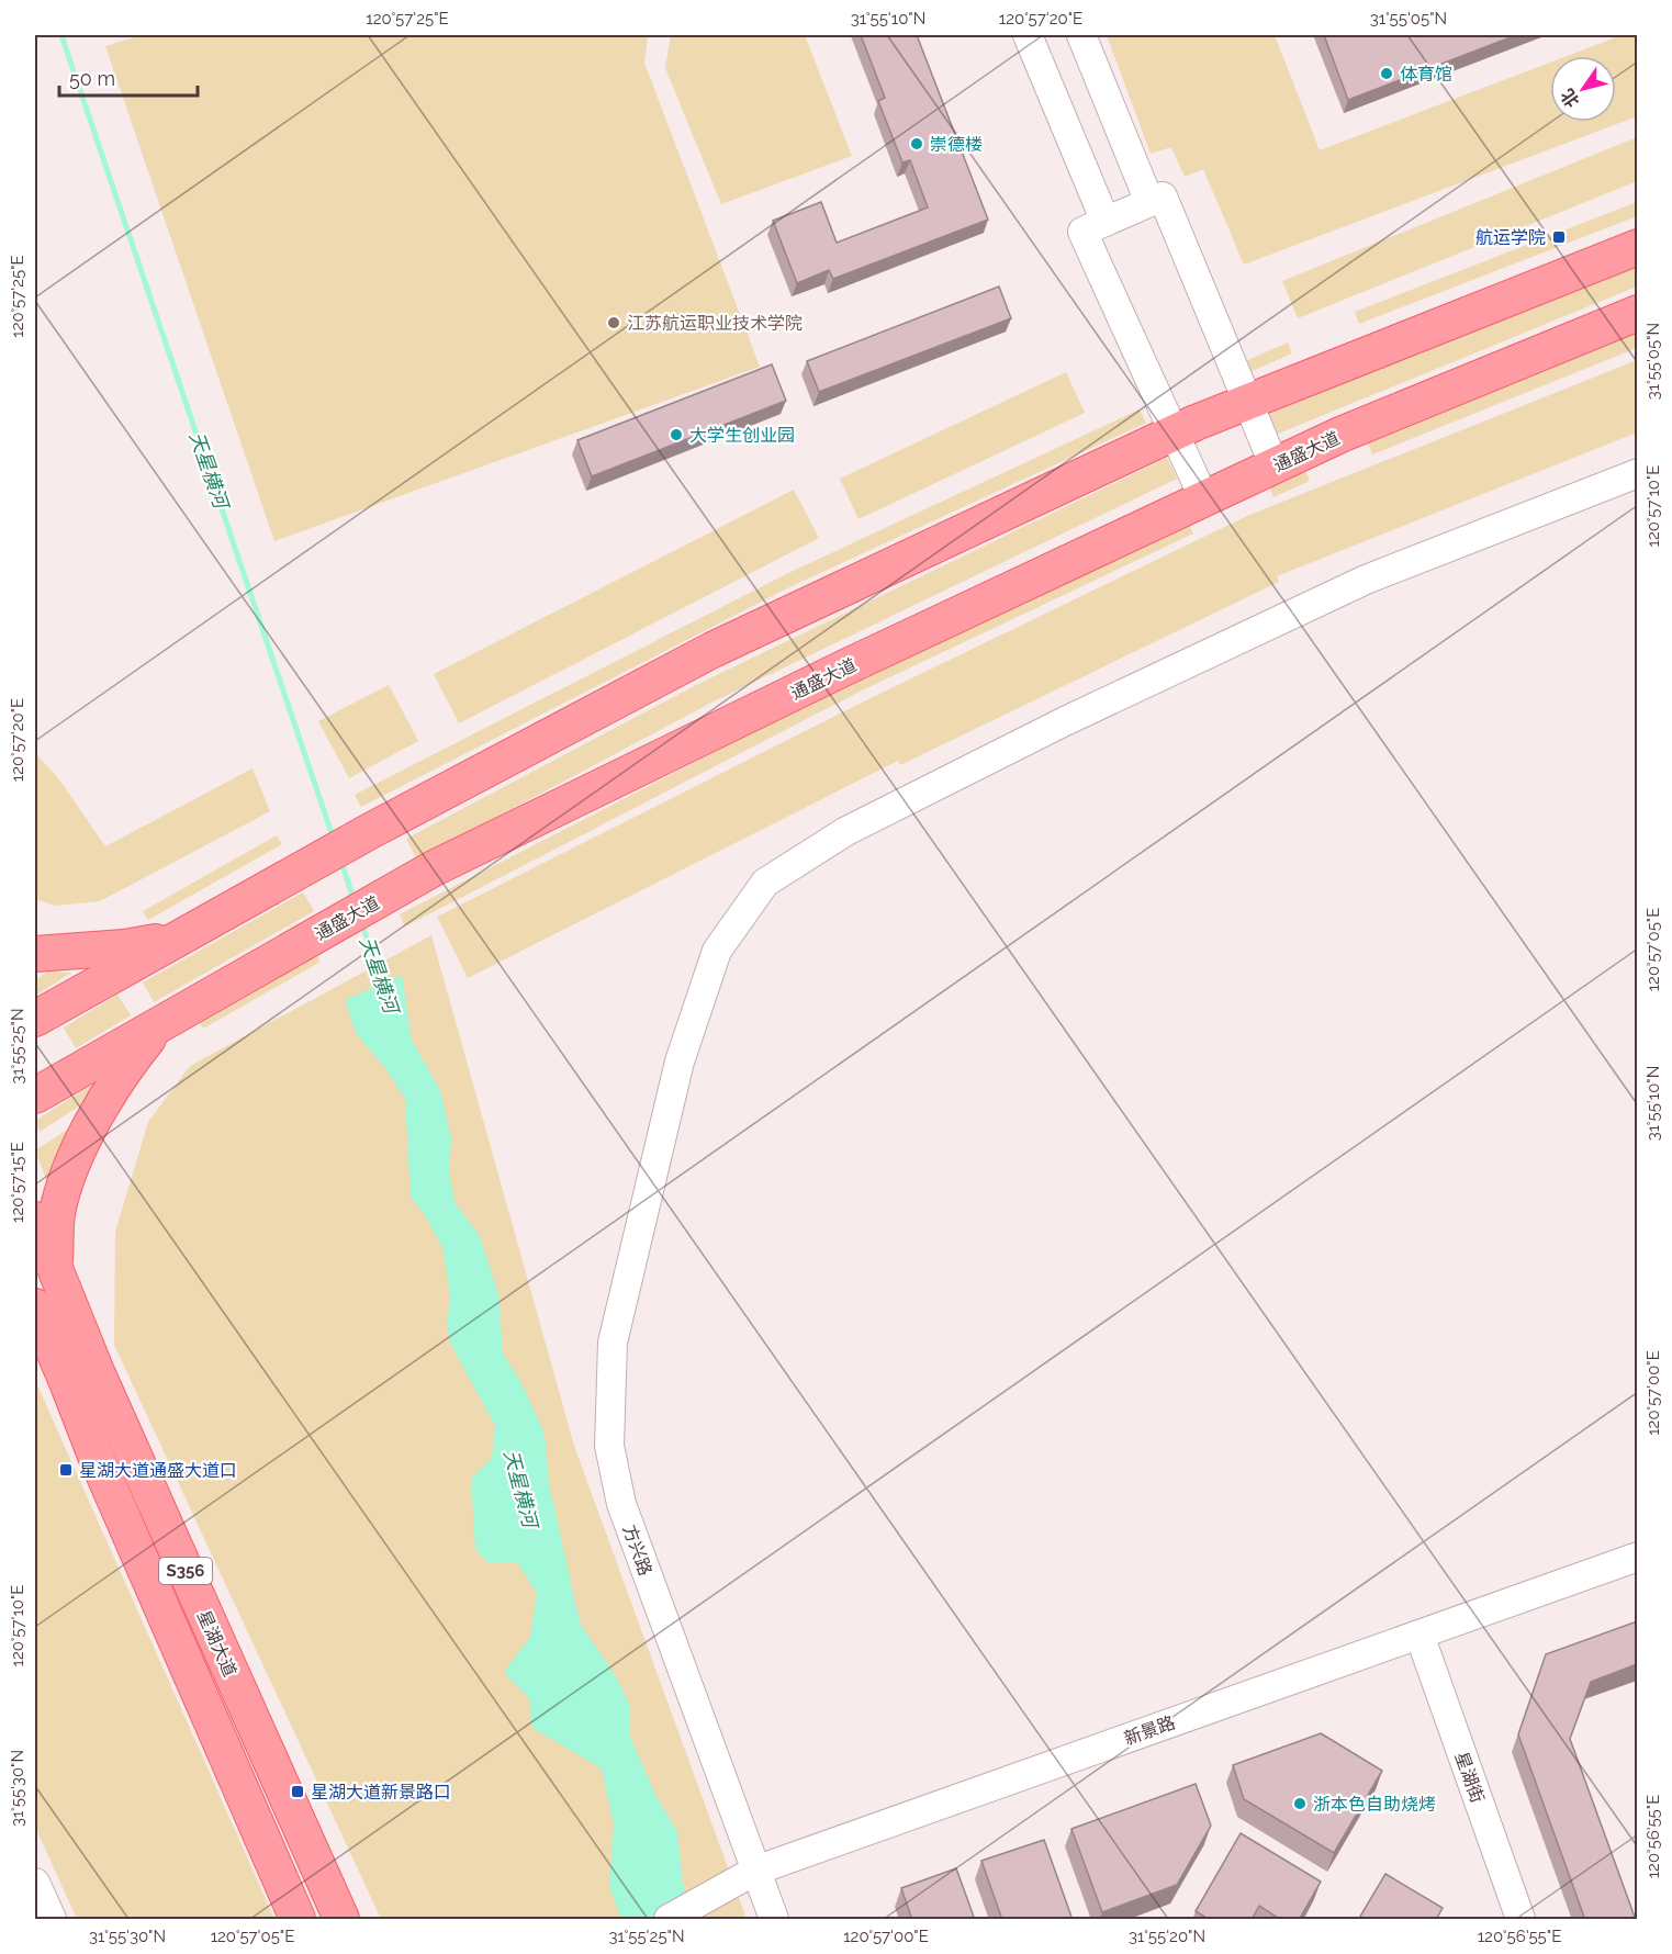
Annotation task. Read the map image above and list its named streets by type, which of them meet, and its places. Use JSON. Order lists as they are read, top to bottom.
{
  "streets": {
    "main road": ["通盛大道", "S356", "星湖大道"],
    "street": ["方兴路", "新景路", "星湖街"]
  },
  "crossings": [
    ["方兴路", "新景路"],
    ["新景路", "星湖街"]
  ],
  "water": ["天星横河"],
  "places": {
    "other": [
      "体育馆",
      "崇德楼",
      "江苏航运职业技术学院",
      "大学生创业园",
      "浙本色自助烧烤"
    ],
    "transit": ["航运学院", "星湖大道通盛大道口", "星湖大道新景路口"]
  },
  "scale_bar": "50 m",
  "north": "bottom left",
  "coordinates": [
    "120°57'25\"E",
    "31°55'10\"N",
    "120°57'20\"E",
    "31°55'05\"N",
    "120°57'10\"E",
    "120°57'05\"E",
    "31°55'25\"N",
    "120°57'15\"E",
    "120°57'00\"E",
    "31°55'30\"N",
    "120°56'55\"E",
    "31°55'20\"N"
  ]
}
